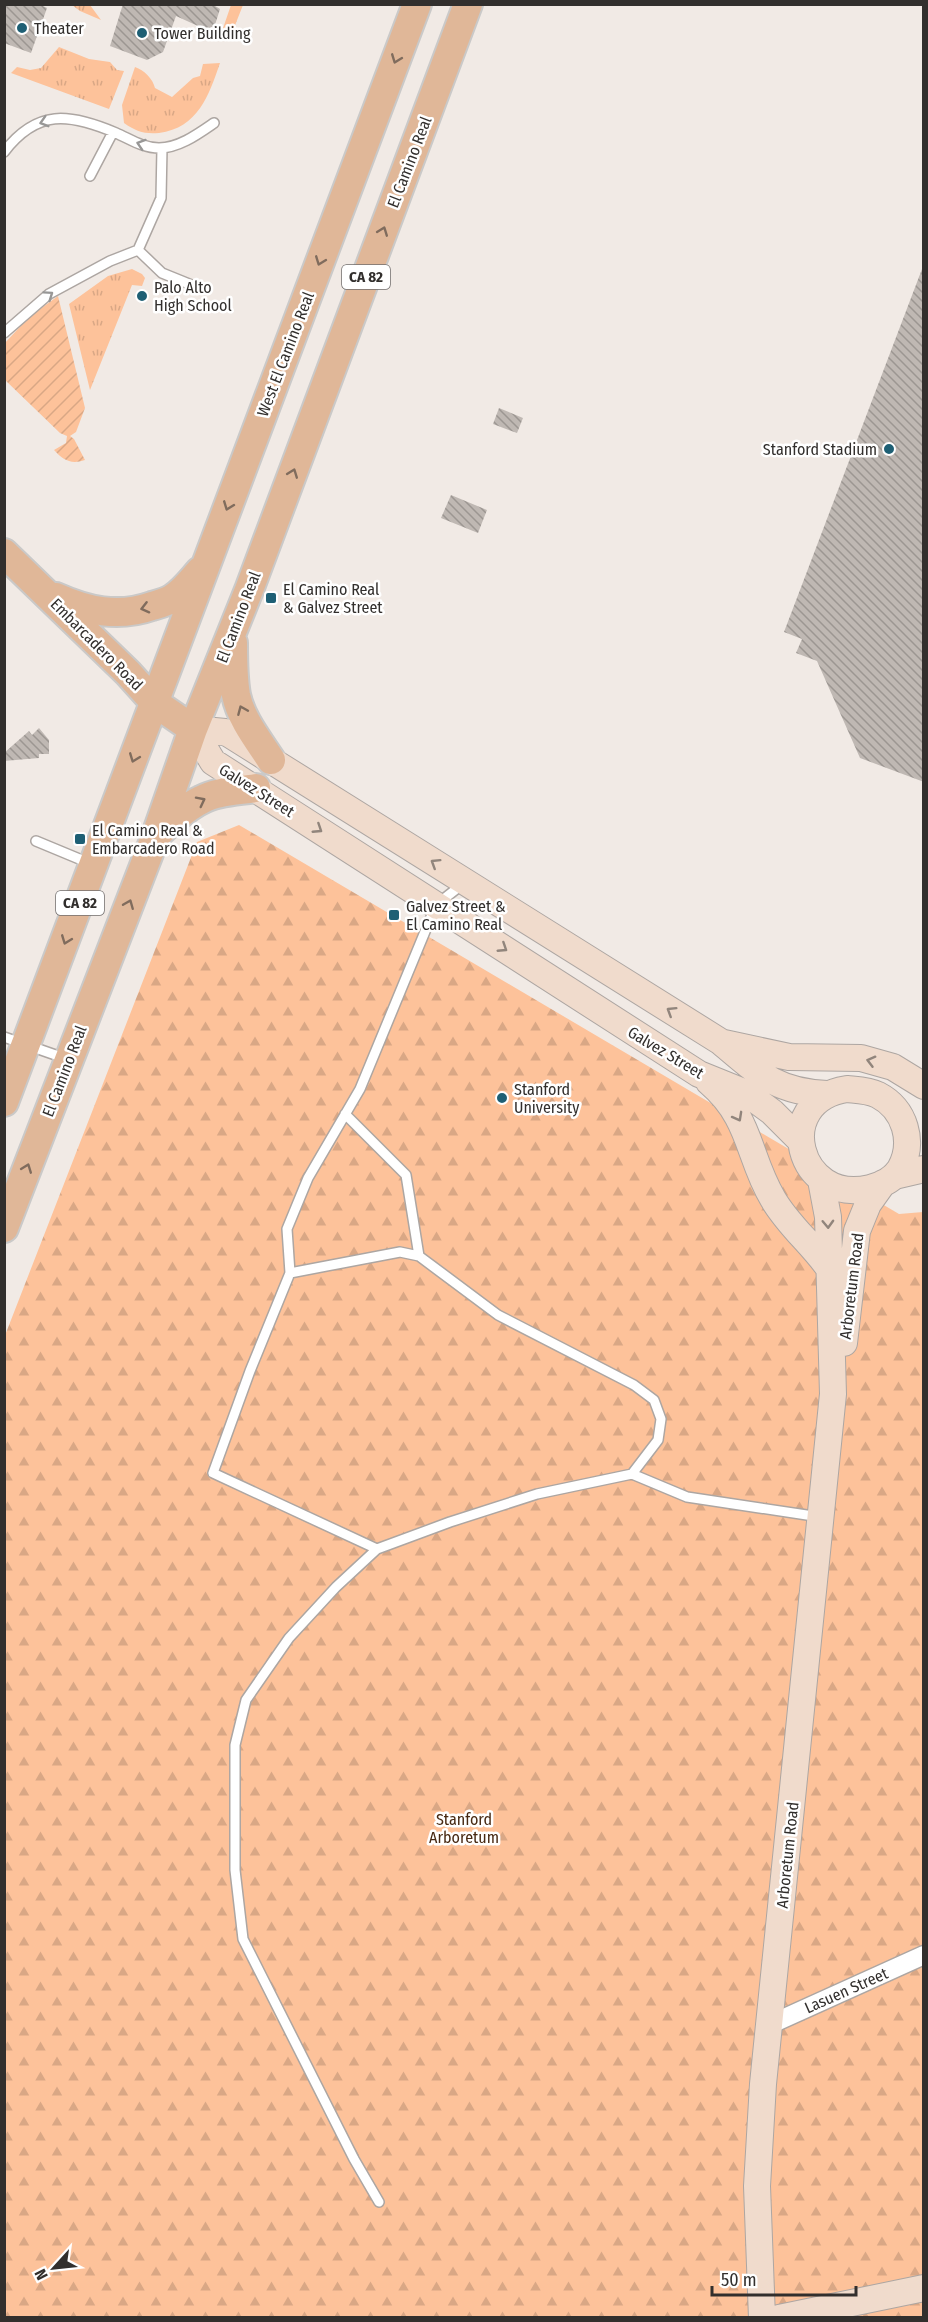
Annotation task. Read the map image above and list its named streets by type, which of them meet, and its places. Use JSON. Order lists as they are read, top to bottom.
{
  "streets": {
    "main road": [
      "El Camino Real",
      "CA 82",
      "West El Camino Real",
      "Embarcadero Road",
      "Galvez Street",
      "Arboretum Road"
    ],
    "street": ["Lasuen Street"]
  },
  "crossings": [
    ["El Camino Real", "Embarcadero Road"],
    ["El Camino Real", "Galvez Street"],
    ["CA 82", "West El Camino Real"],
    ["CA 82", "Embarcadero Road"],
    ["West El Camino Real", "Embarcadero Road"],
    ["Embarcadero Road", "Galvez Street"],
    ["Galvez Street", "Arboretum Road"],
    ["Arboretum Road", "Lasuen Street"]
  ],
  "one_way": ["El Camino Real", "West El Camino Real"],
  "parks": ["Stanford Arboretum"],
  "places": {
    "other": [
      "Theater",
      "Tower Building",
      "Palo Alto High School",
      "Stanford Stadium",
      "Stanford University"
    ],
    "transit": ["El Camino Real & Galvez Street", "El Camino Real & Embarcadero Road", "Galvez Street & El Camino Real"]
  },
  "scale_bar": "50 m",
  "north": "bottom left"
}
